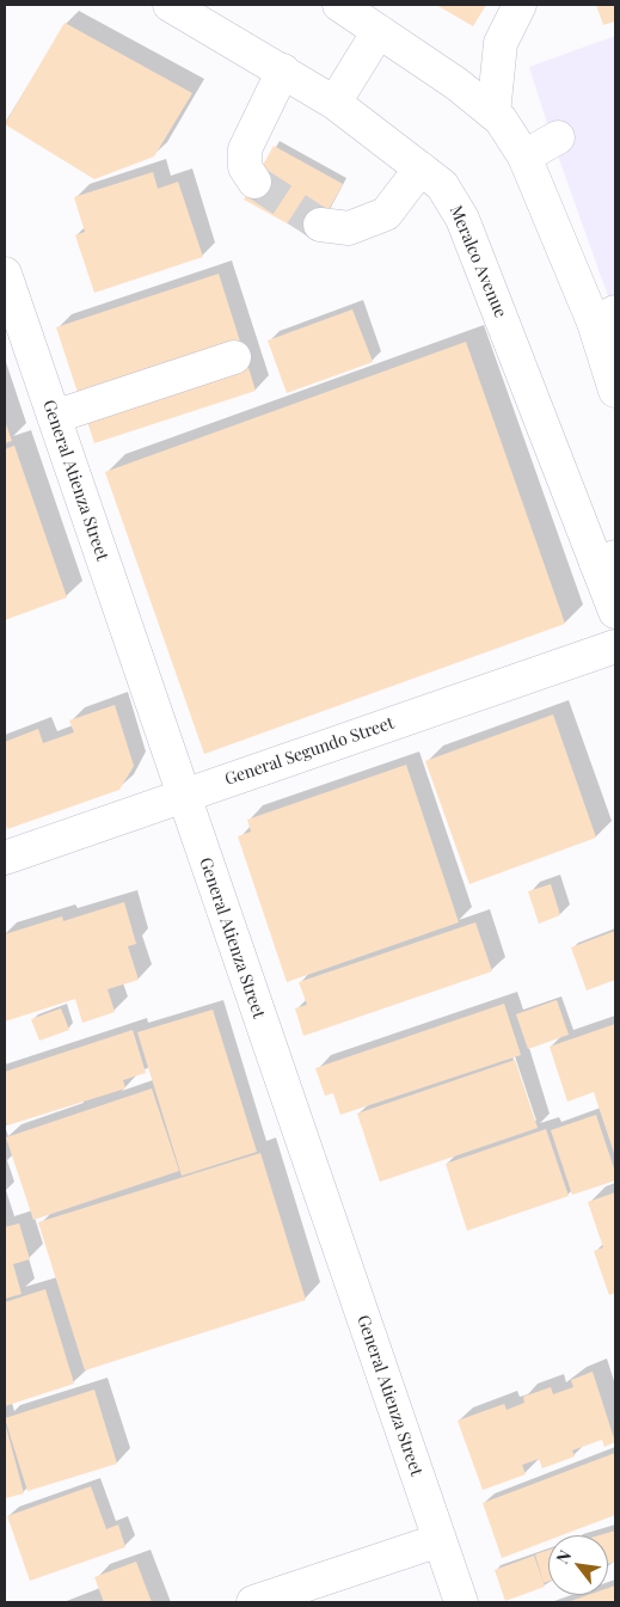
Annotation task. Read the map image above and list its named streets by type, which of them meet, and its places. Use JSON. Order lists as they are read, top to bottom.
{
  "streets": {
    "street": ["Meralco Avenue", "General Atienza Street", "General Segundo Street"]
  },
  "crossings": [
    ["General Atienza Street", "General Segundo Street"]
  ],
  "north": "top left"
}
